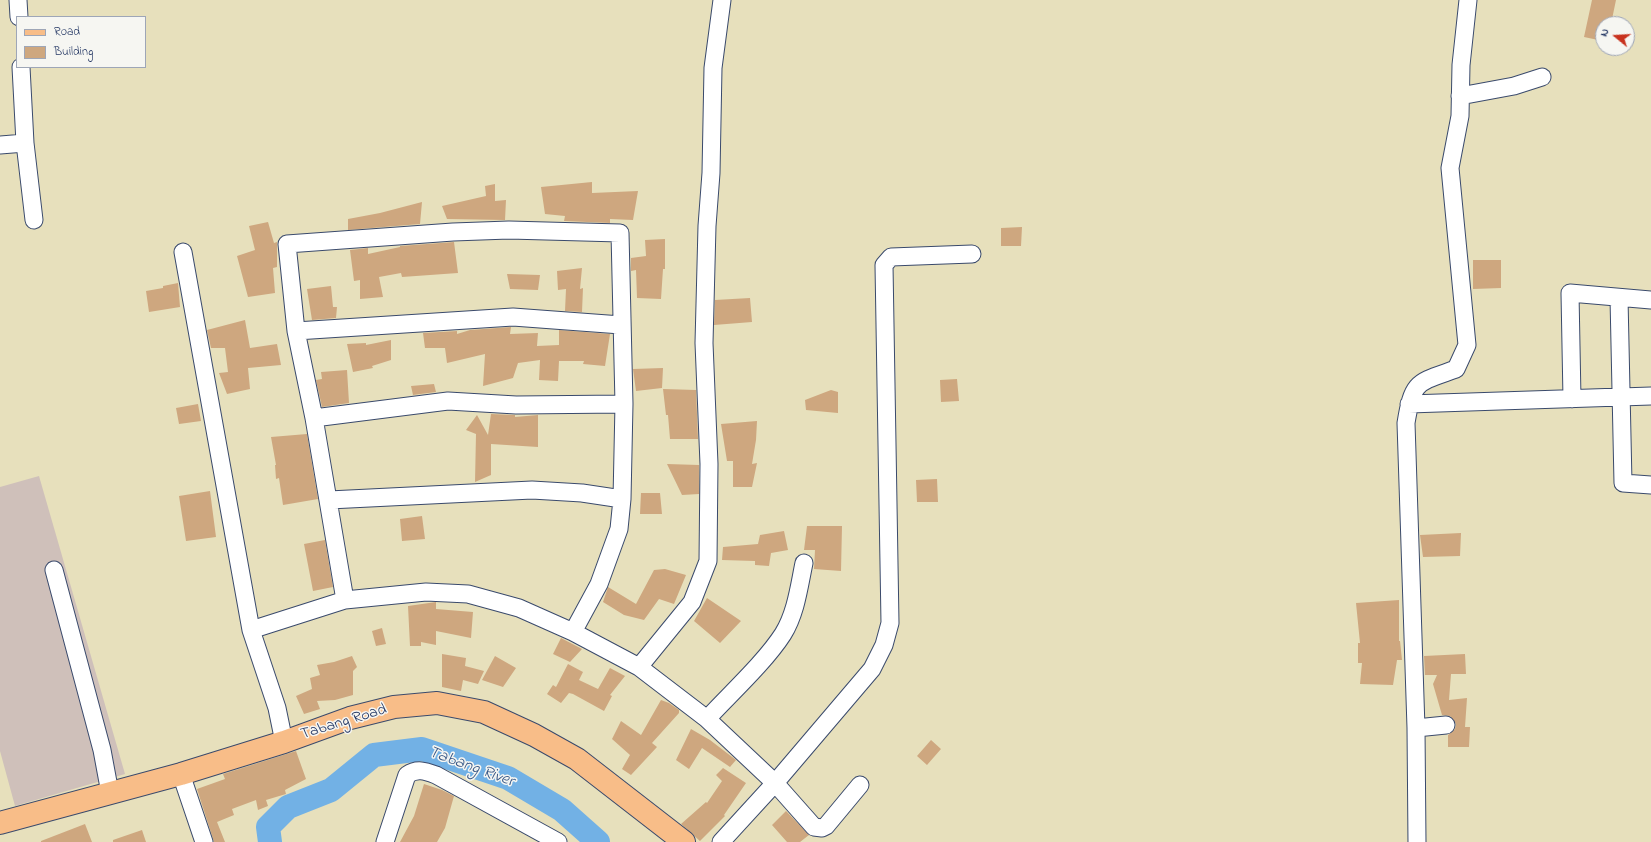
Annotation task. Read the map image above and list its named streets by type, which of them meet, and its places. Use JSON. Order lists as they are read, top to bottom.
{
  "streets": {
    "main road": ["Tabang Road"]
  },
  "water": ["Tabang River"],
  "legend": ["Road", "Building"],
  "north": "left"
}
